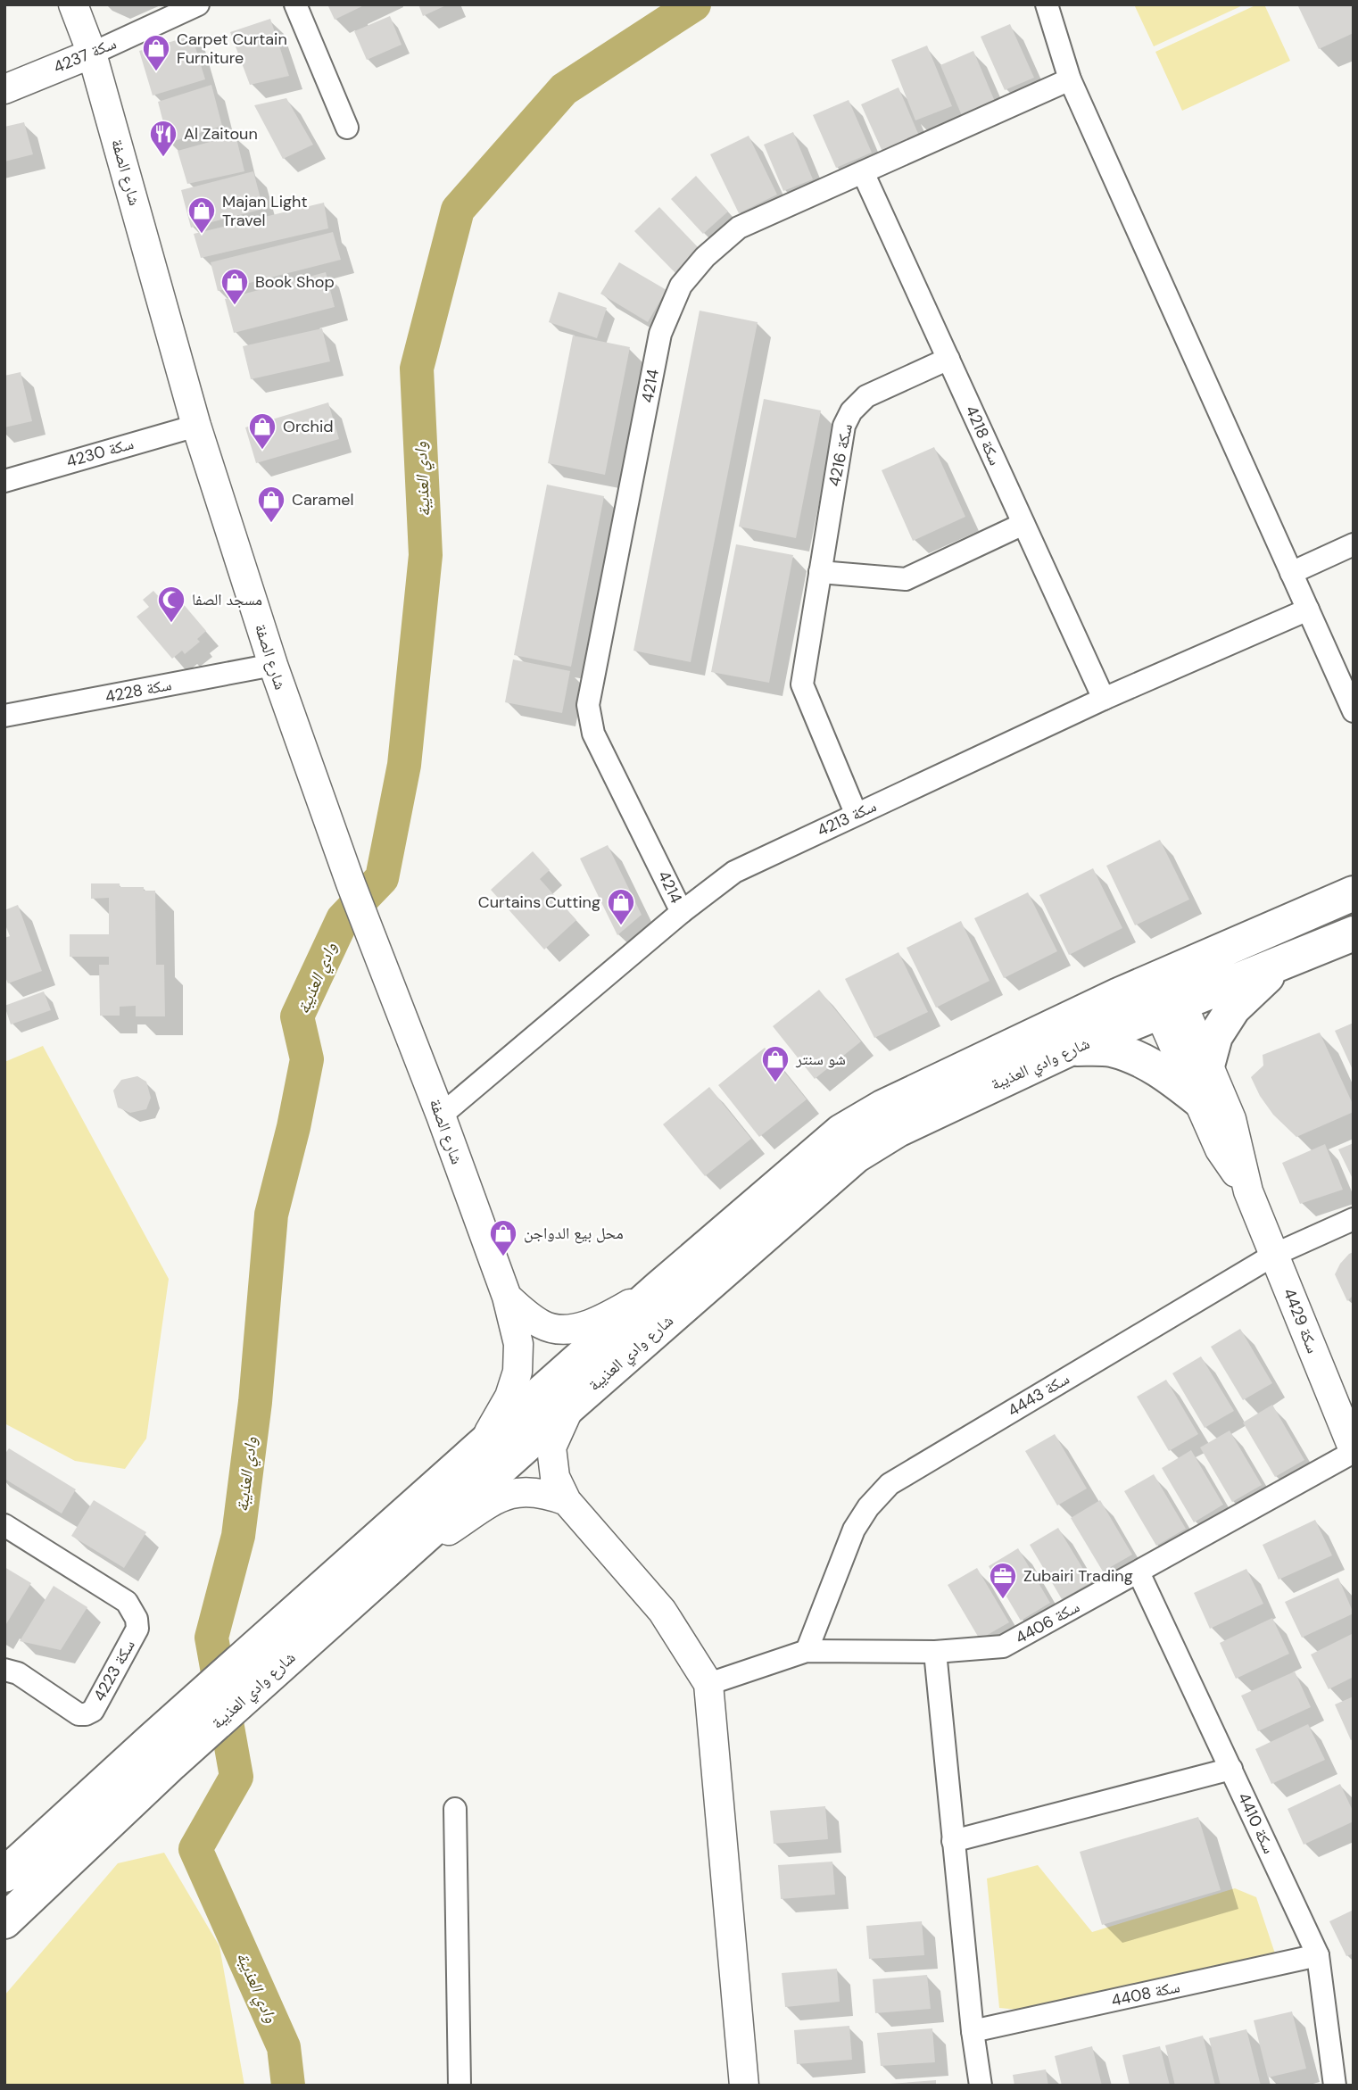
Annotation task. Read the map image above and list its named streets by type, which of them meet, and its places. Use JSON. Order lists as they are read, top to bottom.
{
  "streets": {
    "main road": ["شارع وادي العذيبة"],
    "street": [
      "سكة 4237",
      "شارع الصفة",
      "4214",
      "سكة 4218",
      "سكة 4230",
      "سكة 4216",
      "سكة 4228",
      "سكة 4213",
      "سكة 4429",
      "سكة 4443",
      "سكة 4406",
      "سكة 4223",
      "سكة 4410",
      "سكة 4408"
    ]
  },
  "crossings": [
    ["سكة 4237", "شارع الصفة"],
    ["شارع الصفة", "سكة 4230"],
    ["شارع الصفة", "سكة 4228"],
    ["شارع الصفة", "سكة 4213"],
    ["شارع الصفة", "شارع وادي العذيبة"],
    ["4214", "سكة 4218"],
    ["4214", "سكة 4213"],
    ["سكة 4218", "سكة 4216"],
    ["سكة 4218", "سكة 4213"],
    ["سكة 4216", "سكة 4213"],
    ["شارع وادي العذيبة", "سكة 4429"],
    ["سكة 4429", "سكة 4443"],
    ["سكة 4429", "سكة 4406"],
    ["سكة 4443", "سكة 4406"],
    ["سكة 4406", "سكة 4410"],
    ["سكة 4410", "سكة 4408"]
  ],
  "water": ["وادي العذيبة"],
  "places": {
    "shop": [
      "Carpet Curtain Furniture",
      "Majan Light Travel",
      "Book Shop",
      "Orchid",
      "Caramel",
      "Curtains Cutting",
      "شو سنتر",
      "محل بيع الدواجن"
    ],
    "restaurant": ["Al Zaitoun"],
    "mosque": ["مسجد الصفا"],
    "office": ["Zubairi Trading"]
  }
}
